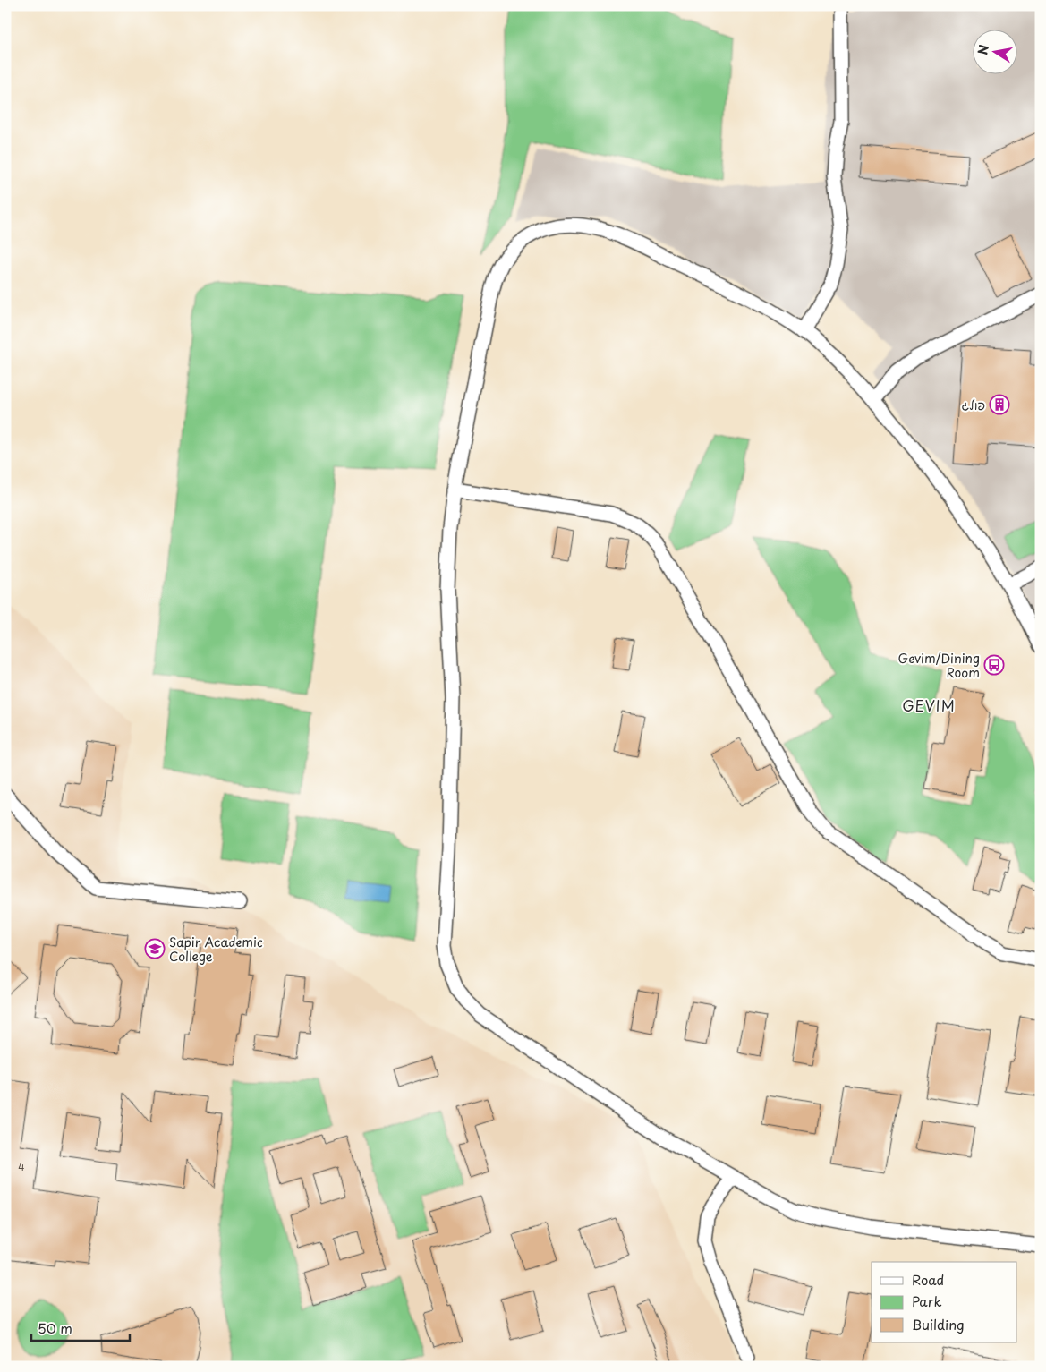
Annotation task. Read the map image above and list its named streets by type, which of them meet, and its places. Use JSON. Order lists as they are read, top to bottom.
{
  "districts": ["GEVIM"],
  "places": {
    "building": ["פולג"],
    "bus stop": ["Gevim/Dining Room"],
    "school or university": ["Sapir Academic College"]
  },
  "house_numbers": ["4"],
  "legend": ["Road", "Park", "Building"],
  "scale_bar": "50 m",
  "north": "left"
}
